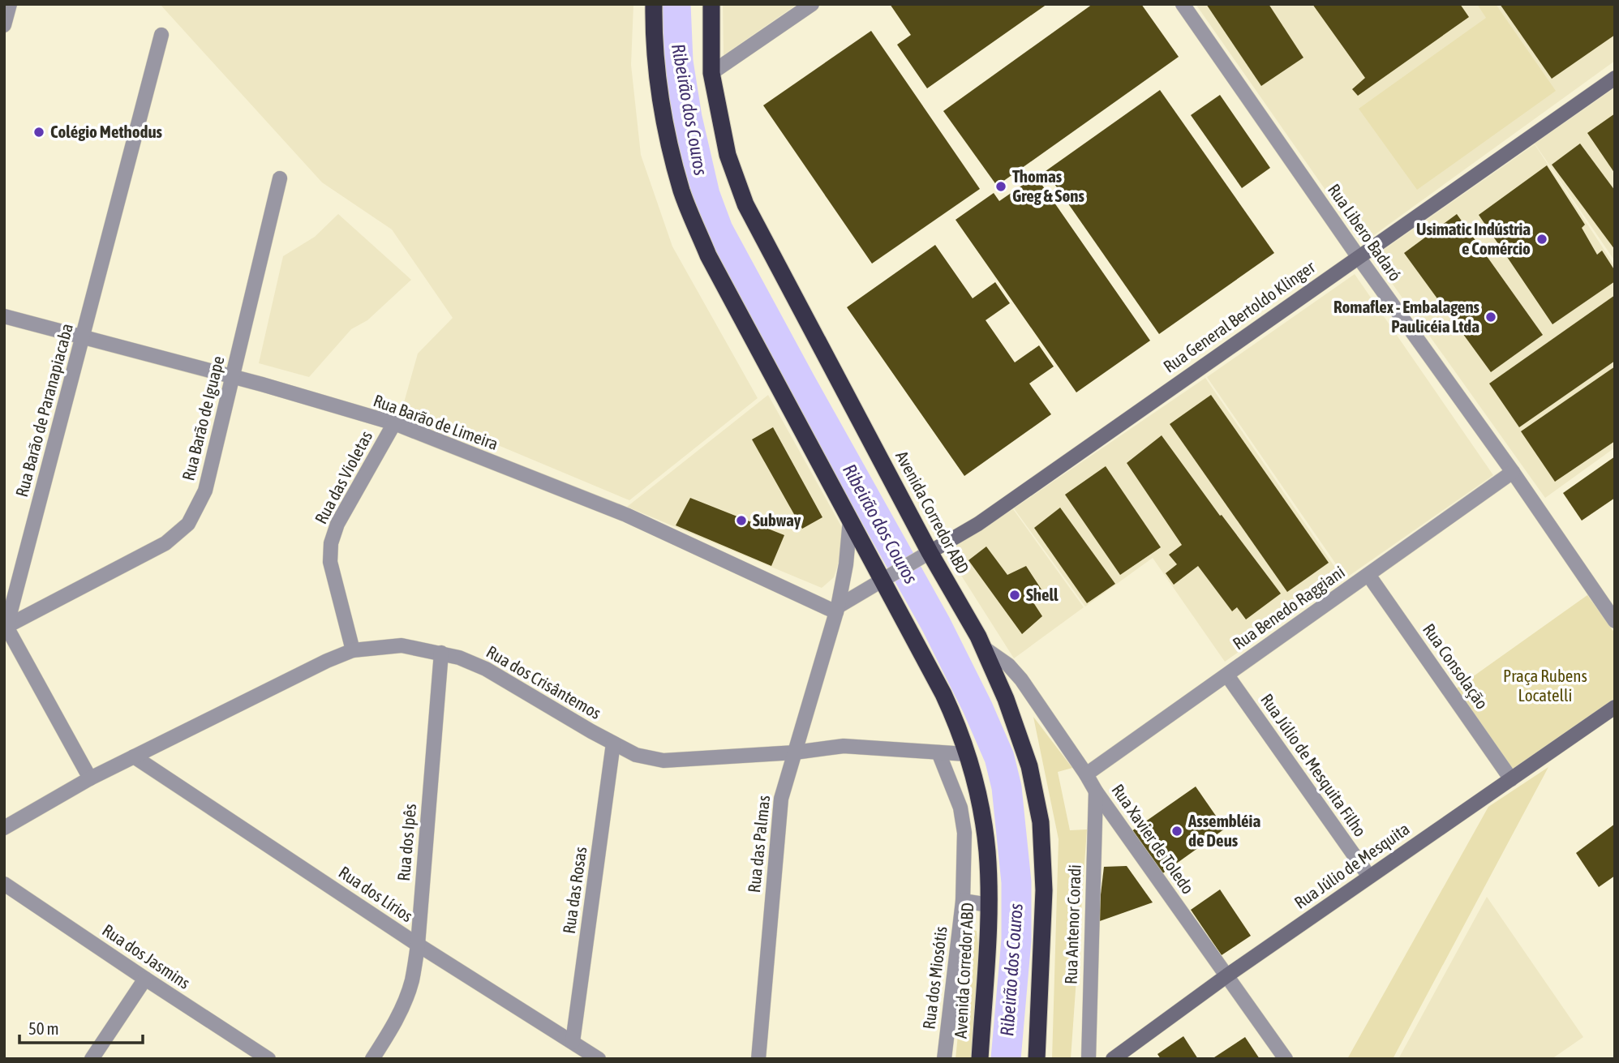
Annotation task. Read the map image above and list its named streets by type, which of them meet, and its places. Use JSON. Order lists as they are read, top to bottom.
{
  "streets": {
    "highway": ["Avenida Corredor ABD"],
    "street": [
      "Rua Libero Badaró",
      "Rua General Bertoldo Klinger",
      "Rua Barão de Paranapiacaba",
      "Rua Barão de Iguape",
      "Rua Barão de Limeira",
      "Rua das Violetas",
      "Rua Benedo Raggiani",
      "Rua Consolação",
      "Rua dos Crisântemos",
      "Rua Júlio de Mesquita Filho",
      "Rua Xavier de Toledo",
      "Rua dos Ipês",
      "Rua das Palmas",
      "Rua Júlio de Mesquita",
      "Rua das Rosas",
      "Rua dos Lírios",
      "Rua Antenor Coradi",
      "Rua dos Jasmins",
      "Rua dos Miosótis"
    ]
  },
  "crossings": [
    ["Rua Libero Badaró", "Rua General Bertoldo Klinger"],
    ["Rua Libero Badaró", "Rua Benedo Raggiani"],
    ["Rua General Bertoldo Klinger", "Avenida Corredor ABD"],
    ["Rua Barão de Paranapiacaba", "Rua Barão de Iguape"],
    ["Rua Barão de Paranapiacaba", "Rua Barão de Limeira"],
    ["Rua Barão de Iguape", "Rua Barão de Limeira"],
    ["Rua Barão de Limeira", "Rua das Violetas"],
    ["Rua Barão de Limeira", "Rua das Palmas"],
    ["Rua das Violetas", "Rua dos Crisântemos"],
    ["Avenida Corredor ABD", "Rua dos Crisântemos"],
    ["Avenida Corredor ABD", "Rua Xavier de Toledo"],
    ["Avenida Corredor ABD", "Rua das Palmas"],
    ["Rua Benedo Raggiani", "Rua Consolação"],
    ["Rua Benedo Raggiani", "Rua Júlio de Mesquita Filho"],
    ["Rua Benedo Raggiani", "Rua Xavier de Toledo"],
    ["Rua Consolação", "Rua Júlio de Mesquita"],
    ["Rua dos Crisântemos", "Rua dos Ipês"],
    ["Rua dos Crisântemos", "Rua das Palmas"],
    ["Rua dos Crisântemos", "Rua das Rosas"],
    ["Rua dos Crisântemos", "Rua dos Lírios"],
    ["Rua dos Crisântemos", "Rua dos Miosótis"],
    ["Rua Júlio de Mesquita Filho", "Rua Júlio de Mesquita"],
    ["Rua Xavier de Toledo", "Rua Júlio de Mesquita"],
    ["Rua Xavier de Toledo", "Rua Antenor Coradi"],
    ["Rua dos Ipês", "Rua dos Lírios"],
    ["Rua das Rosas", "Rua dos Lírios"]
  ],
  "water": ["Ribeirão dos Couros"],
  "parks": ["Praça Rubens Locatelli"],
  "places": [
    "Colégio Methodus",
    "Thomas Greg & Sons",
    "Usimatic Indústria e Comércio",
    "Romaflex - Embalagens Paulicéia Ltda",
    "Subway",
    "Shell",
    "Assembléia de Deus"
  ],
  "scale_bar": "50 m"
}
